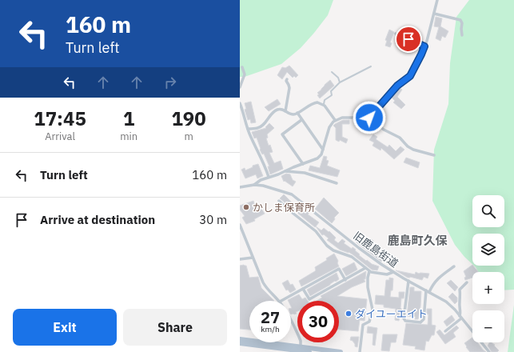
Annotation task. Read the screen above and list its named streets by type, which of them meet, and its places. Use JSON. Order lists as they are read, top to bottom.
{
  "streets": {
    "street": ["旧鹿島街道"]
  },
  "districts": ["鹿島町久保"],
  "places": ["かしま保育所", "ダイユーエイト"],
  "page": {
    "turn": ["160 m", "Turn left"],
    "eta": [
      "17:45",
      "Arrival",
      "1",
      "min",
      "190",
      "m"
    ],
    "list": [
      {
        "name": "Turn left",
        "value": "160 m"
      },
      {
        "name": "Arrive at destination",
        "value": "30 m"
      }
    ],
    "map_buttons": ["+", "−"],
    "speed": "27 km/h",
    "limit": "30",
    "buttons": ["Exit", "Share"]
  }
}
